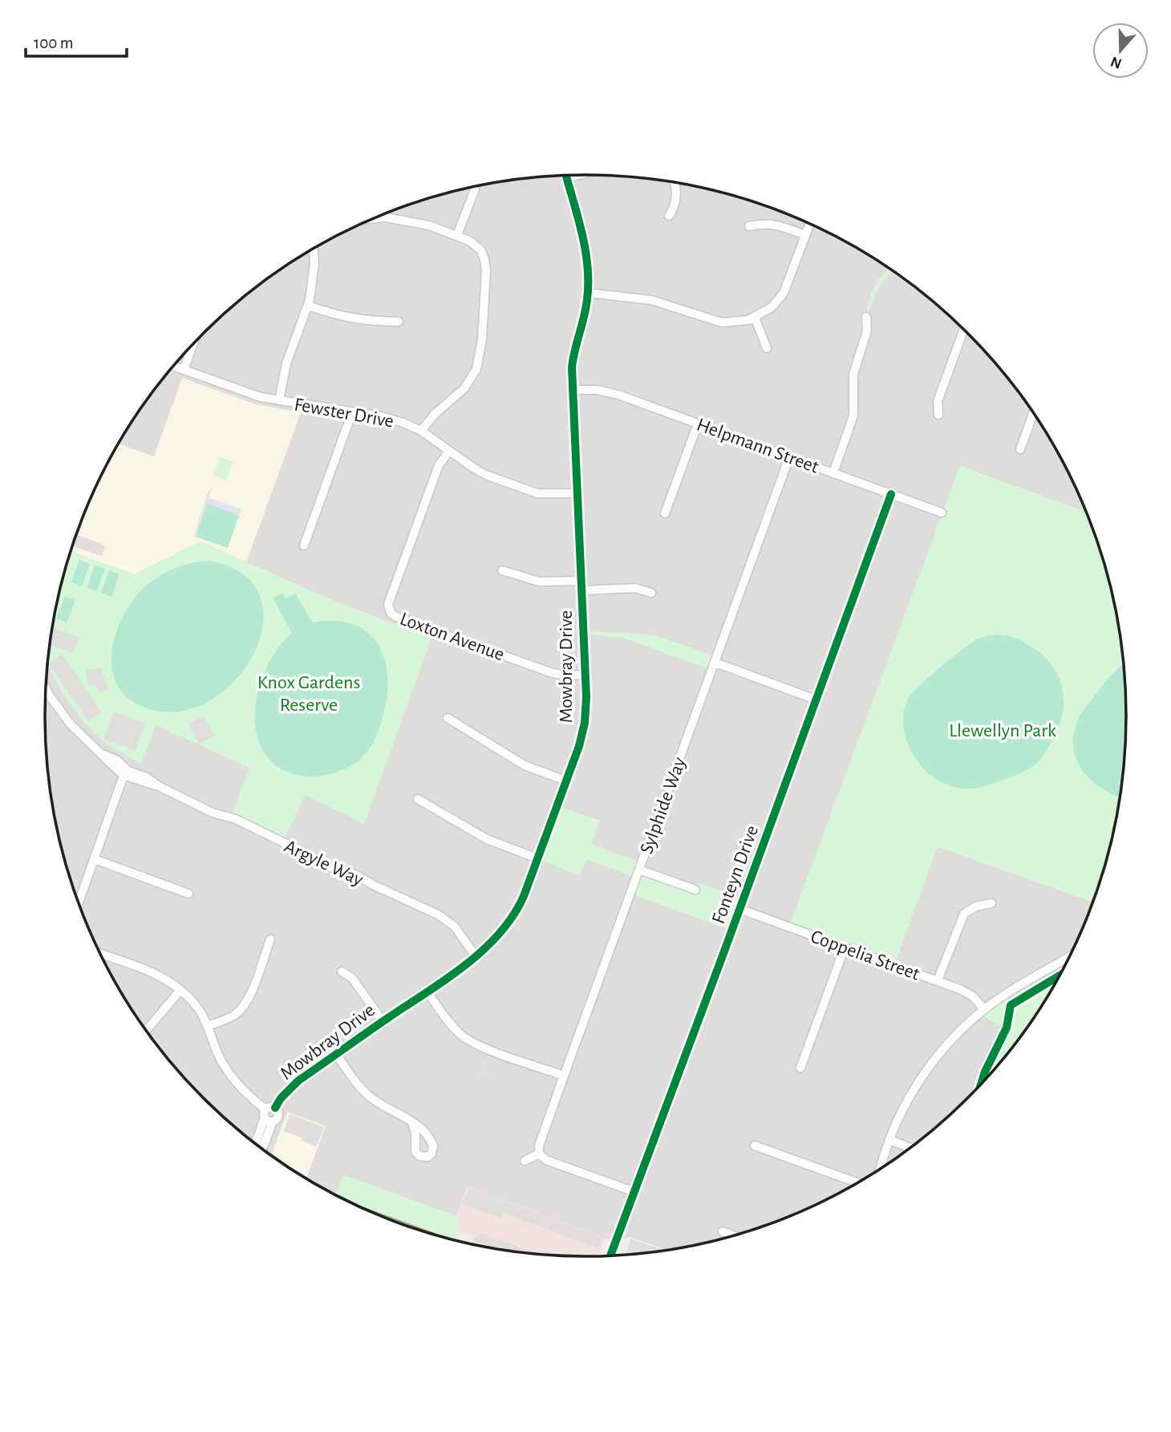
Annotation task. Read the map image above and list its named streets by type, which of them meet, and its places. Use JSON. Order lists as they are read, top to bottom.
{
  "streets": {
    "street": [
      "Fewster Drive",
      "Helpmann Street",
      "Loxton Avenue",
      "Mowbray Drive",
      "Sylphide Way",
      "Argyle Way",
      "Fonteyn Drive",
      "Coppelia Street"
    ]
  },
  "crossings": [
    ["Fewster Drive", "Loxton Avenue"],
    ["Fewster Drive", "Mowbray Drive"],
    ["Helpmann Street", "Mowbray Drive"],
    ["Helpmann Street", "Sylphide Way"],
    ["Helpmann Street", "Fonteyn Drive"],
    ["Loxton Avenue", "Mowbray Drive"],
    ["Mowbray Drive", "Argyle Way"],
    ["Fonteyn Drive", "Coppelia Street"]
  ],
  "parks": ["Knox Gardens Reserve", "Llewellyn Park"],
  "scale_bar": "100 m",
  "north": "bottom"
}
